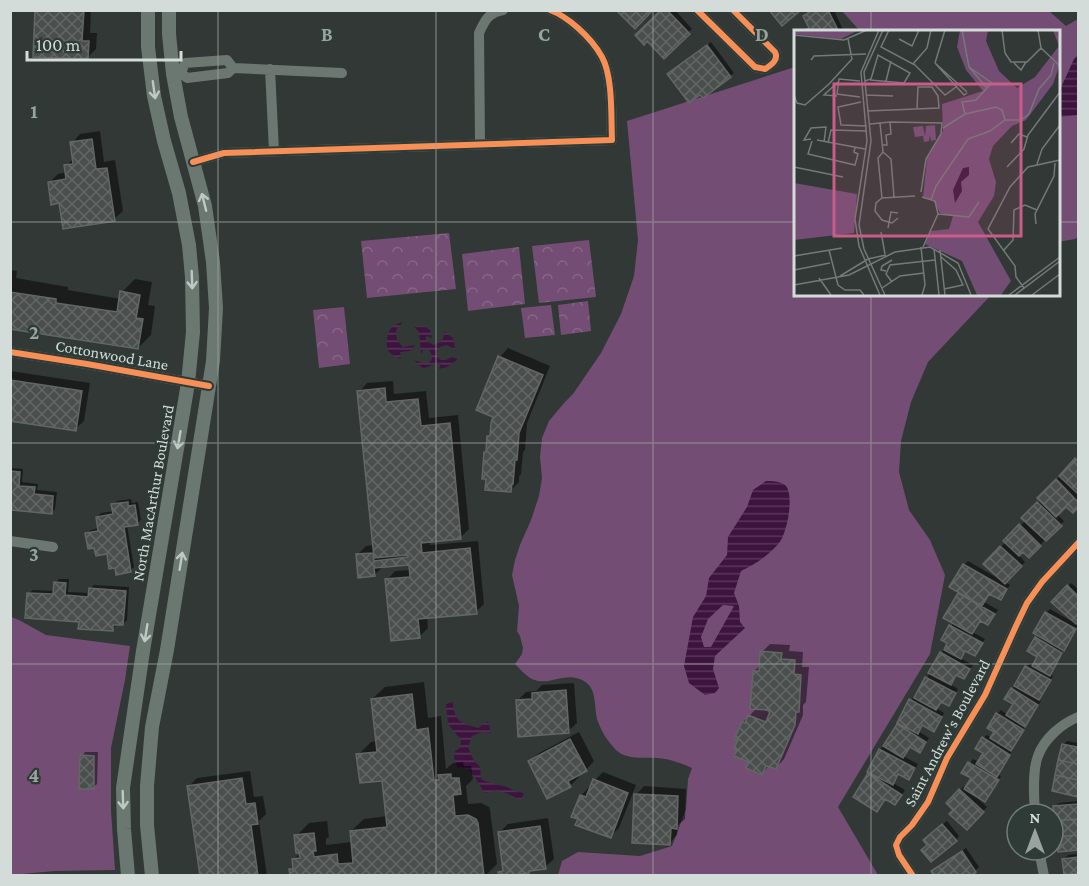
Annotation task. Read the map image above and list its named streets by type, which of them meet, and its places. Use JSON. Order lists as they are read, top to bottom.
{
  "streets": {
    "main road": ["North MacArthur Boulevard"],
    "street": ["Cottonwood Lane", "Saint Andrew's Boulevard"]
  },
  "crossings": [
    ["Cottonwood Lane", "North MacArthur Boulevard"]
  ],
  "scale_bar": "100 m",
  "north": "top",
  "grid": {
    "columns": ["B", "C", "D"],
    "rows": [
      "1",
      "2",
      "3",
      "4"
    ]
  }
}
